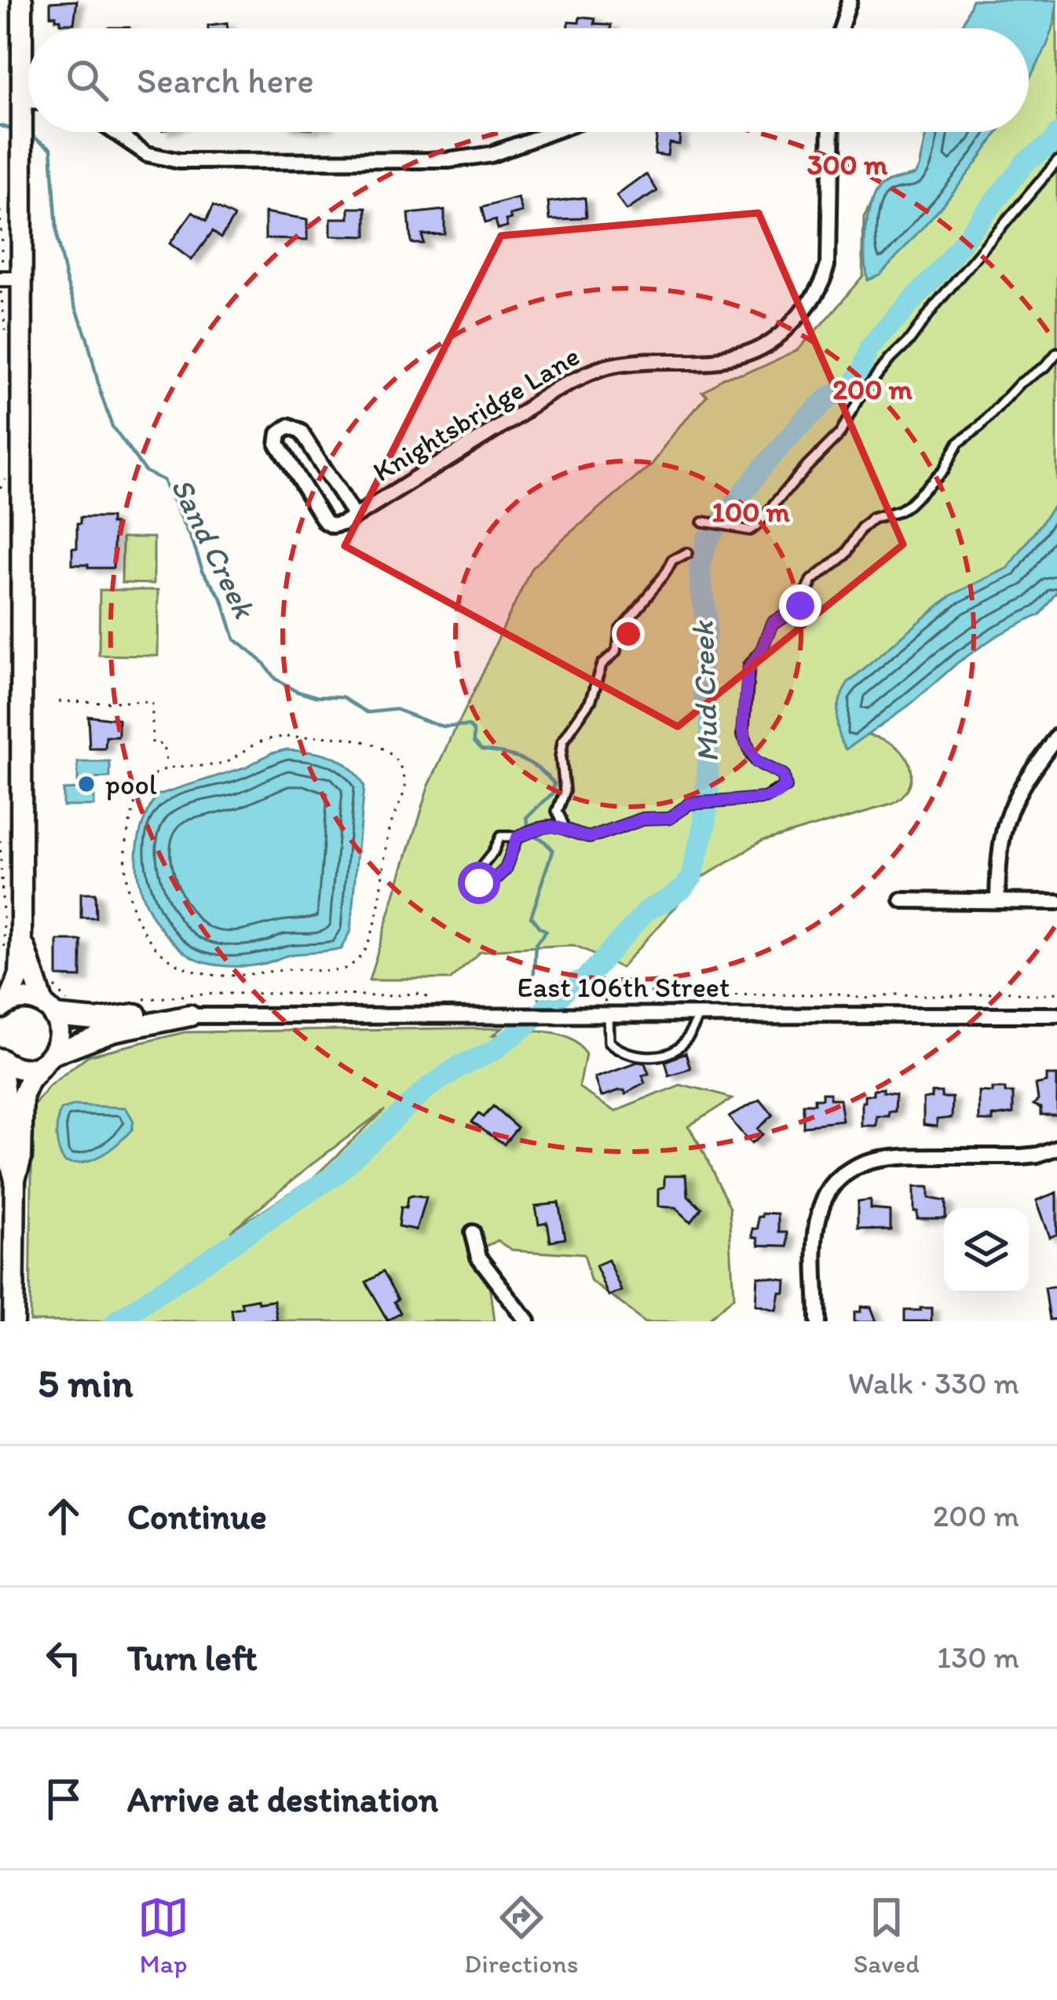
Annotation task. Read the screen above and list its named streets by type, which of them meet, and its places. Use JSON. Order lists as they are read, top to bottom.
{
  "streets": {
    "main road": ["East 106th Street"],
    "street": ["Knightsbridge Lane"]
  },
  "water": ["Sand Creek", "Mud Creek"],
  "places": ["pool"],
  "page": {
    "search": "Search here",
    "heading": ["5 min", "Walk · 330 m"],
    "list": [
      ["Continue", "200 m"],
      ["Turn left", "130 m"],
      "Arrive at destination"
    ],
    "nav": ["Map", "Directions", "Saved"]
  },
  "rings": ["300 m", "200 m", "100 m"]
}
